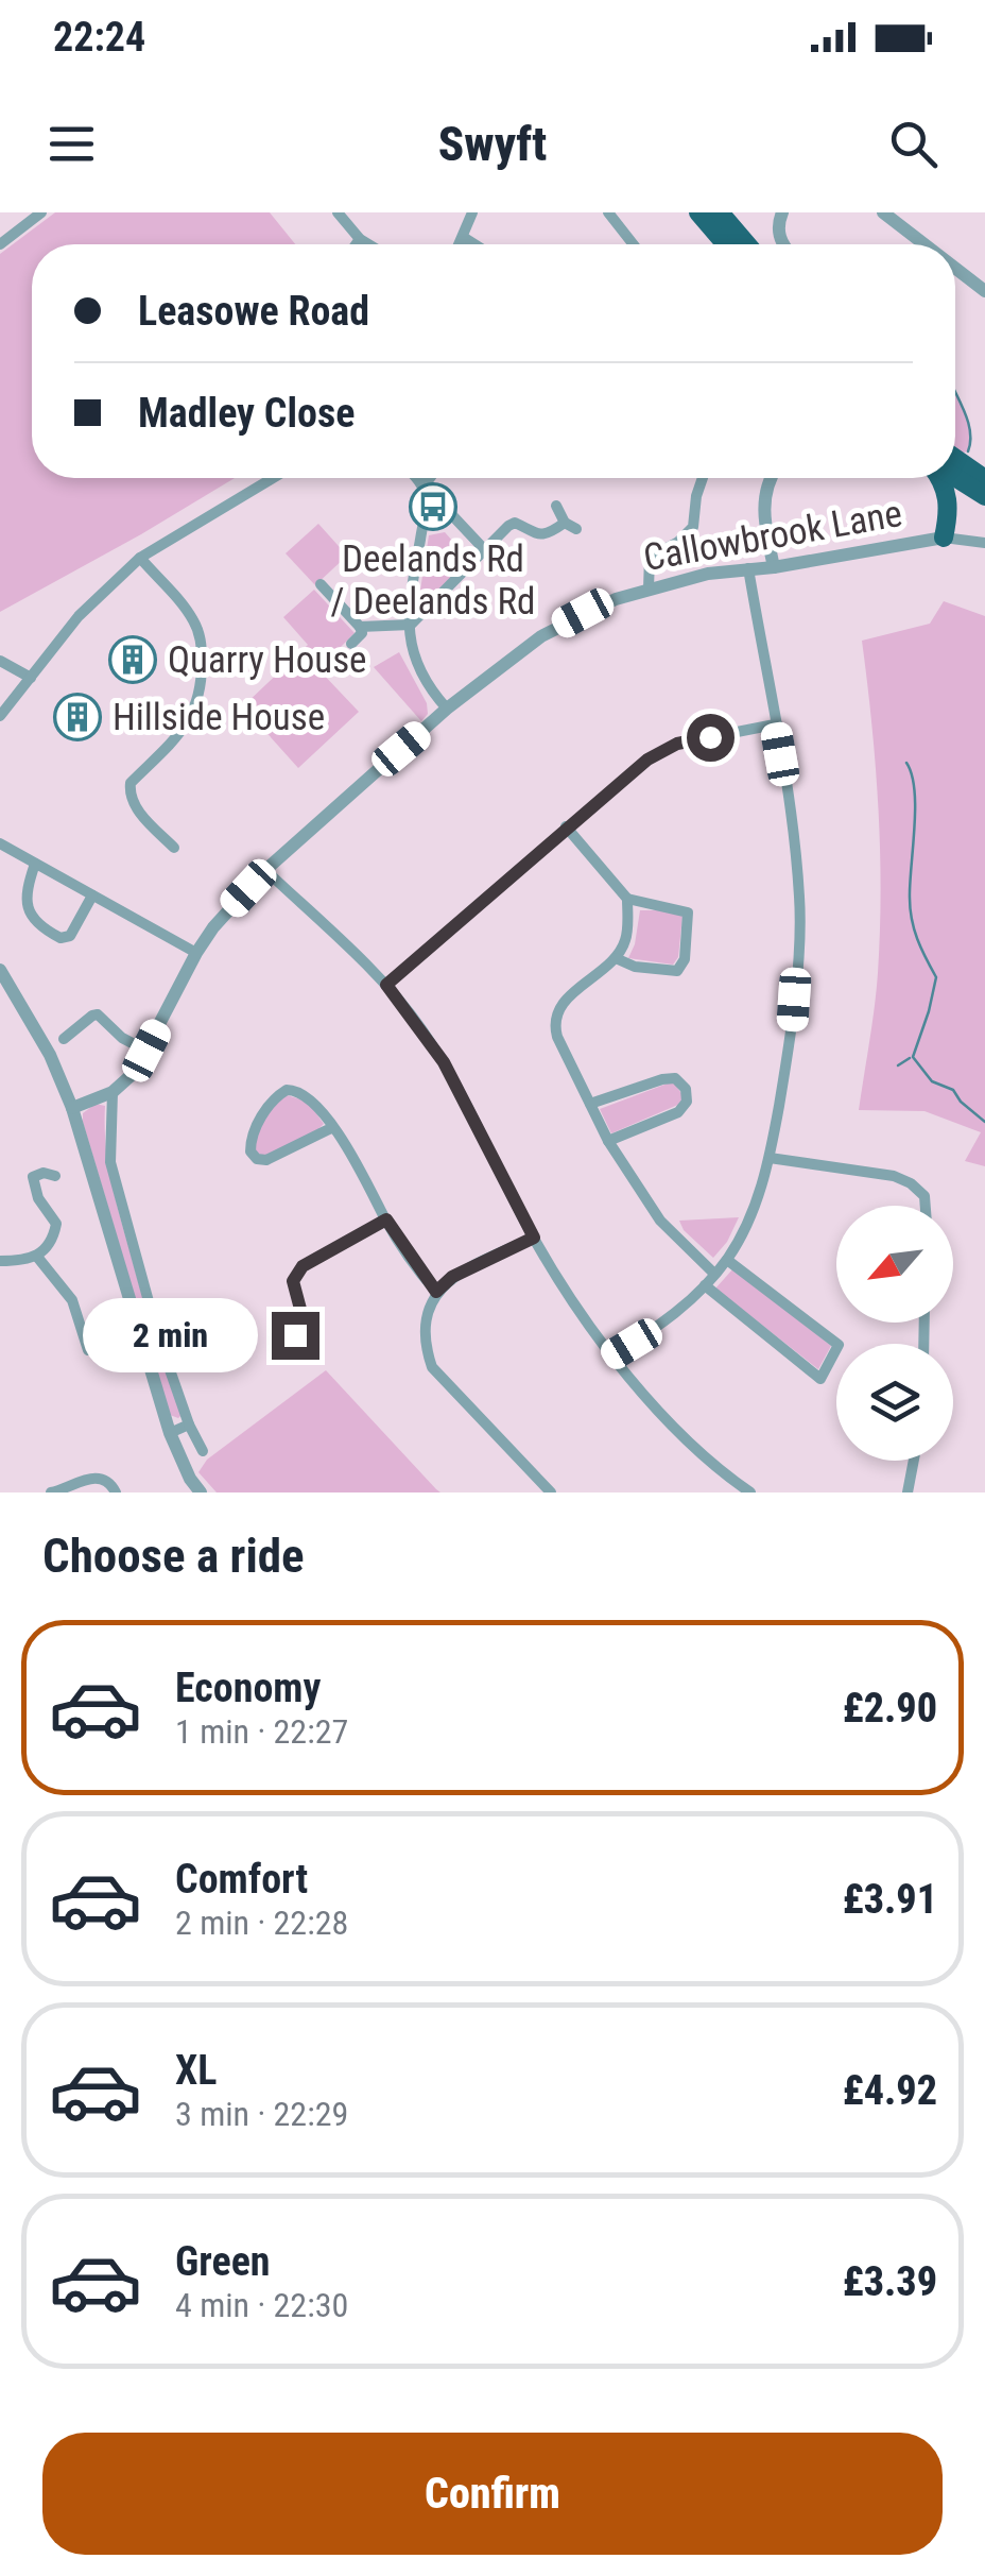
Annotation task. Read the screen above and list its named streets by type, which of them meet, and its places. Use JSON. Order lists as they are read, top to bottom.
{
  "streets": {
    "street": ["Callowbrook Lane"]
  },
  "places": {
    "bus stop": ["Deelands Rd / Deelands Rd"],
    "building": ["Quarry House", "Hillside House"]
  },
  "north": "bottom left",
  "page": {
    "status": "22:24",
    "header": "Swyft",
    "banner": ["Leasowe Road", "Madley Close"],
    "bubble": "2 min",
    "heading": "Choose a ride",
    "list": [
      {
        "name": "Economy",
        "note": "1 min · 22:27",
        "value": "£2.90"
      },
      {
        "name": "Comfort",
        "note": "2 min · 22:28",
        "value": "£3.91"
      },
      {
        "name": "XL",
        "note": "3 min · 22:29",
        "value": "£4.92"
      },
      {
        "name": "Green",
        "note": "4 min · 22:30",
        "value": "£3.39"
      }
    ],
    "buttons": "Confirm"
  }
}
